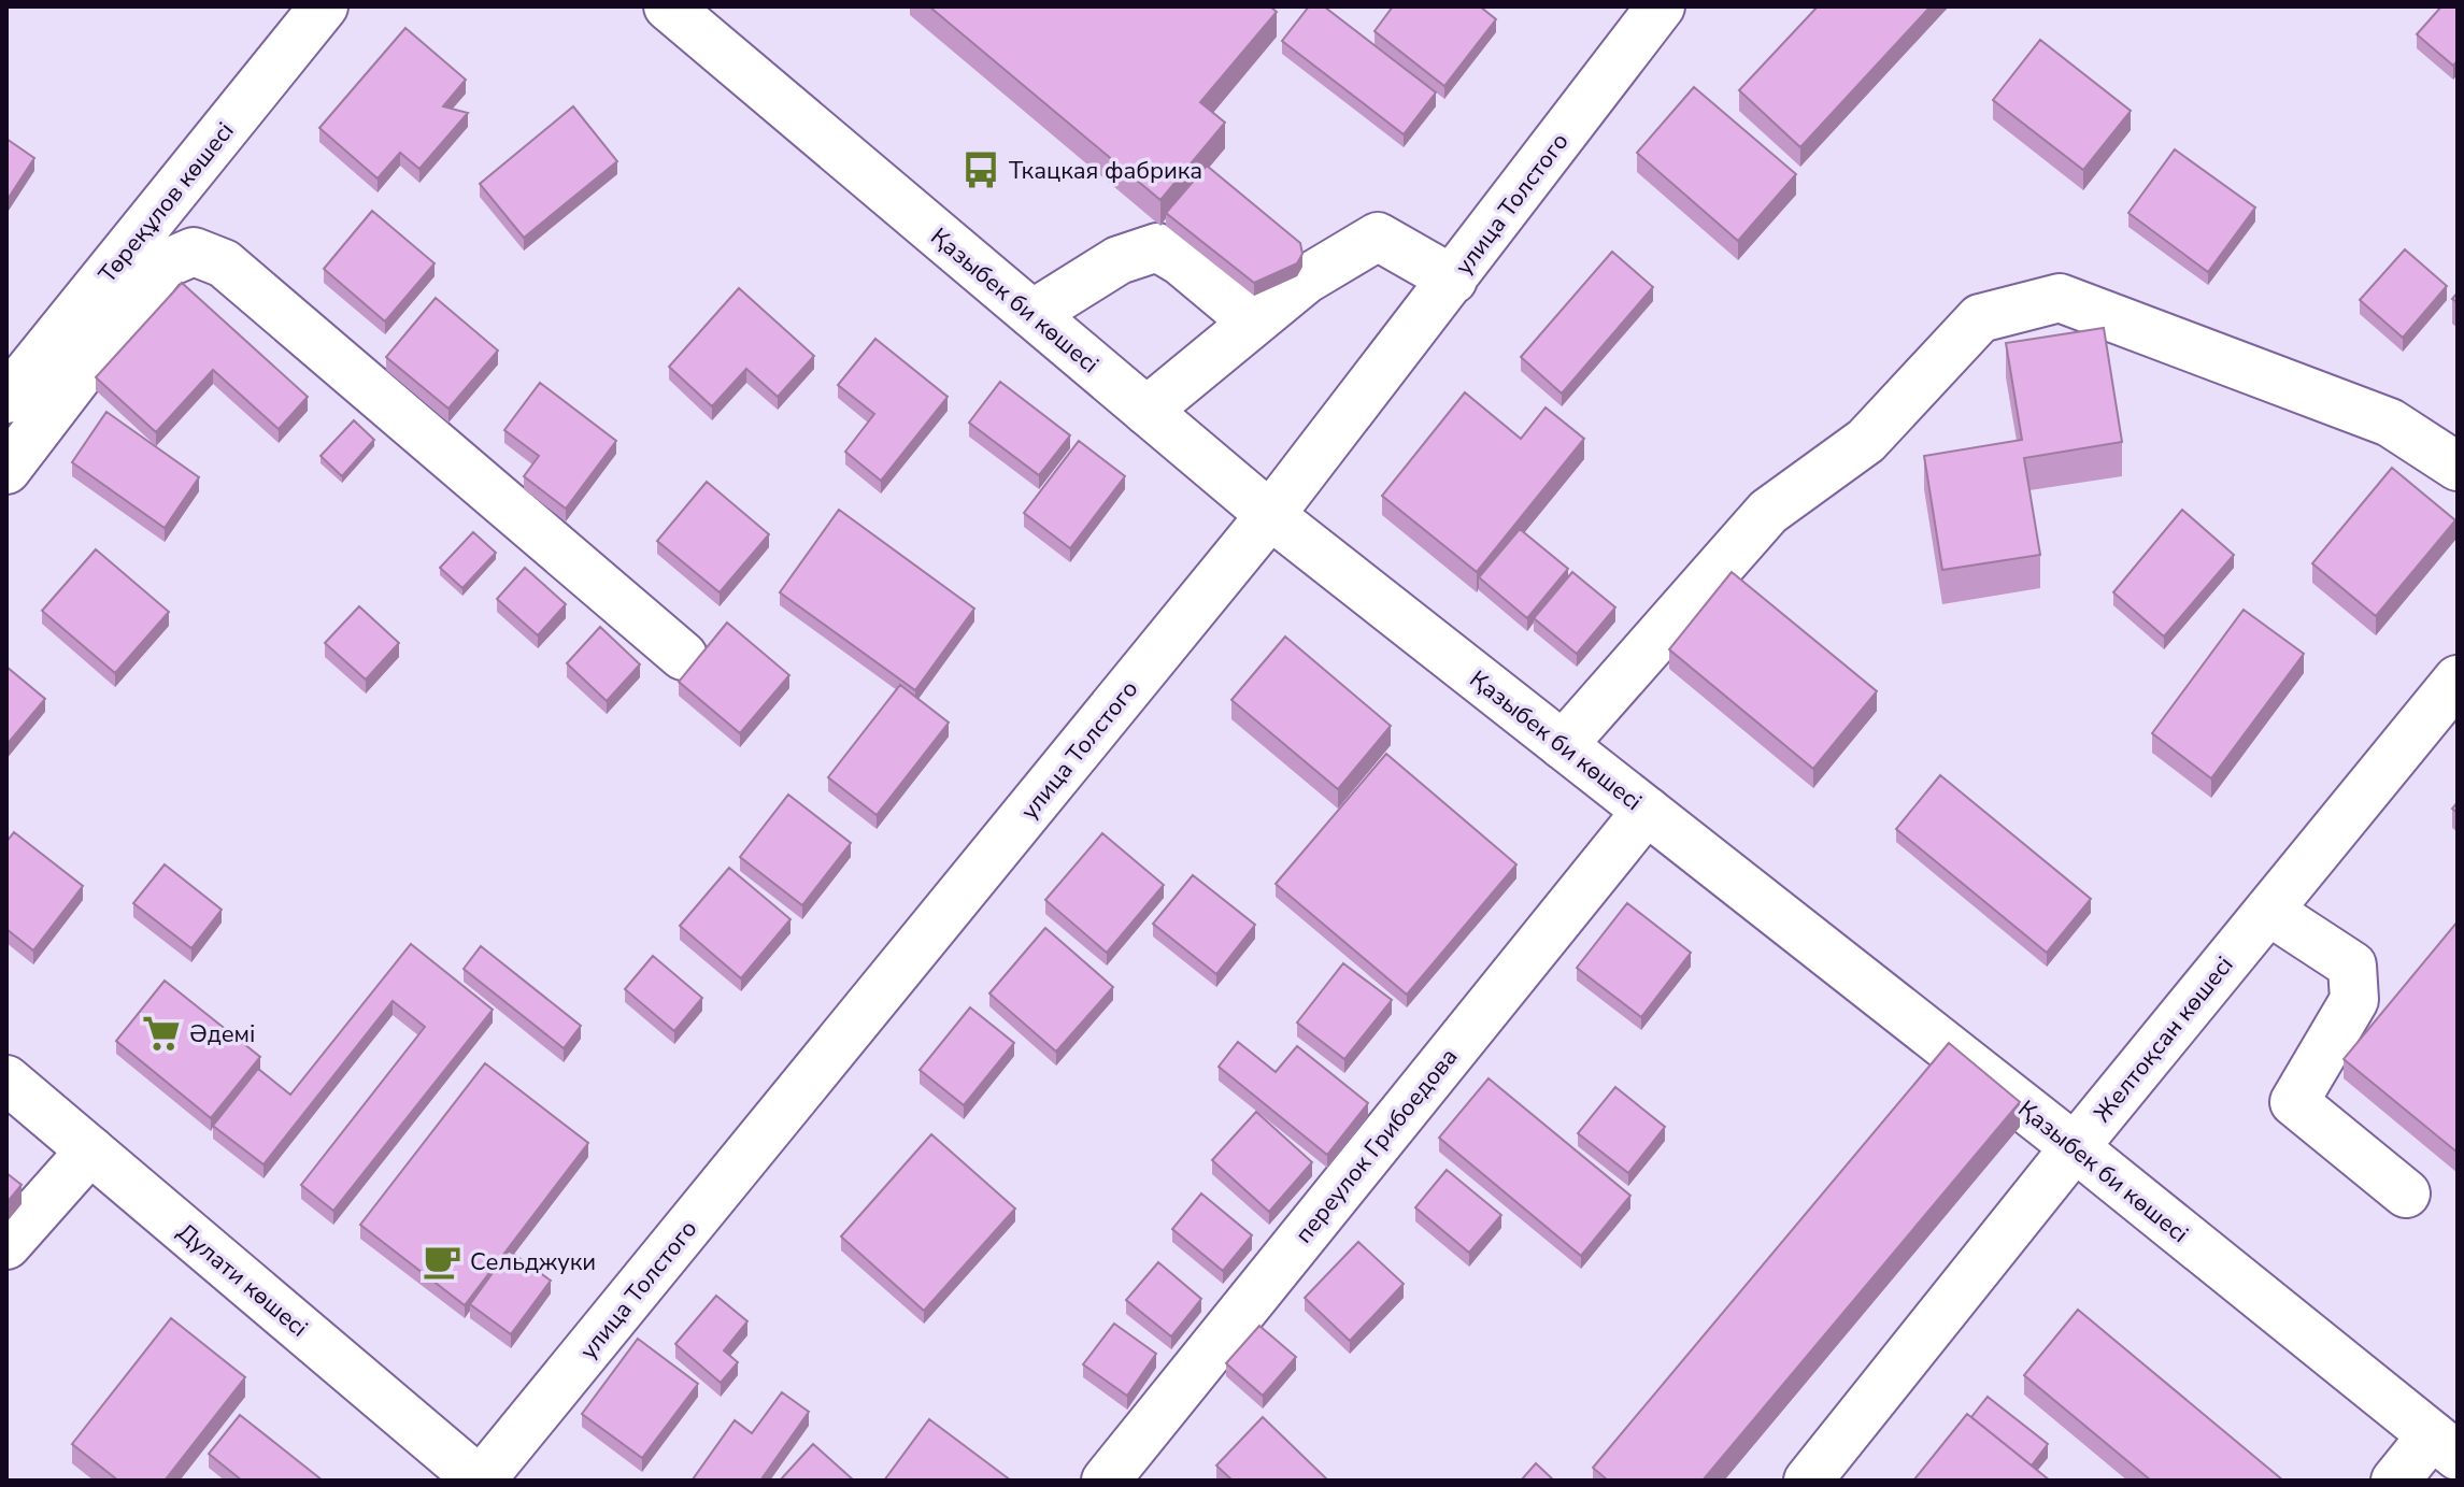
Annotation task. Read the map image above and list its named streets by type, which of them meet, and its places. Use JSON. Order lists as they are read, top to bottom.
{
  "streets": {
    "street": [
      "Төреқұлов көшесі",
      "улица Толстого",
      "Қазыбек би көшесі",
      "Желтоқсан көшесі",
      "переулок Грибоедова",
      "Дулати көшесі"
    ]
  },
  "crossings": [
    ["улица Толстого", "Қазыбек би көшесі"],
    ["улица Толстого", "Дулати көшесі"],
    ["Қазыбек би көшесі", "Желтоқсан көшесі"],
    ["Қазыбек би көшесі", "переулок Грибоедова"]
  ],
  "places": {
    "bus stop": ["Ткацкая фабрика"],
    "supermarket": ["Әдемі"],
    "cafe": ["Сельджуки"]
  }
}
